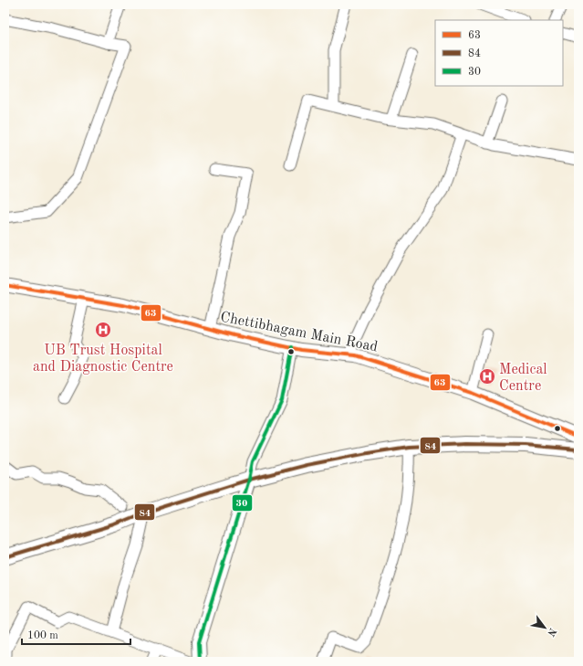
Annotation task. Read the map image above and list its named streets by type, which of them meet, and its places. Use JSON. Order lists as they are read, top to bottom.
{
  "streets": {
    "main road": ["Chettibhagam Main Road"]
  },
  "places": {
    "hospital": ["UB Trust Hospital and Diagnostic Centre", "Medical Centre"]
  },
  "lines": ["transit line 63", "transit line 30", "transit line 84"],
  "legend": ["63", "84", "30"],
  "scale_bar": "100 m",
  "north": "bottom right"
}
